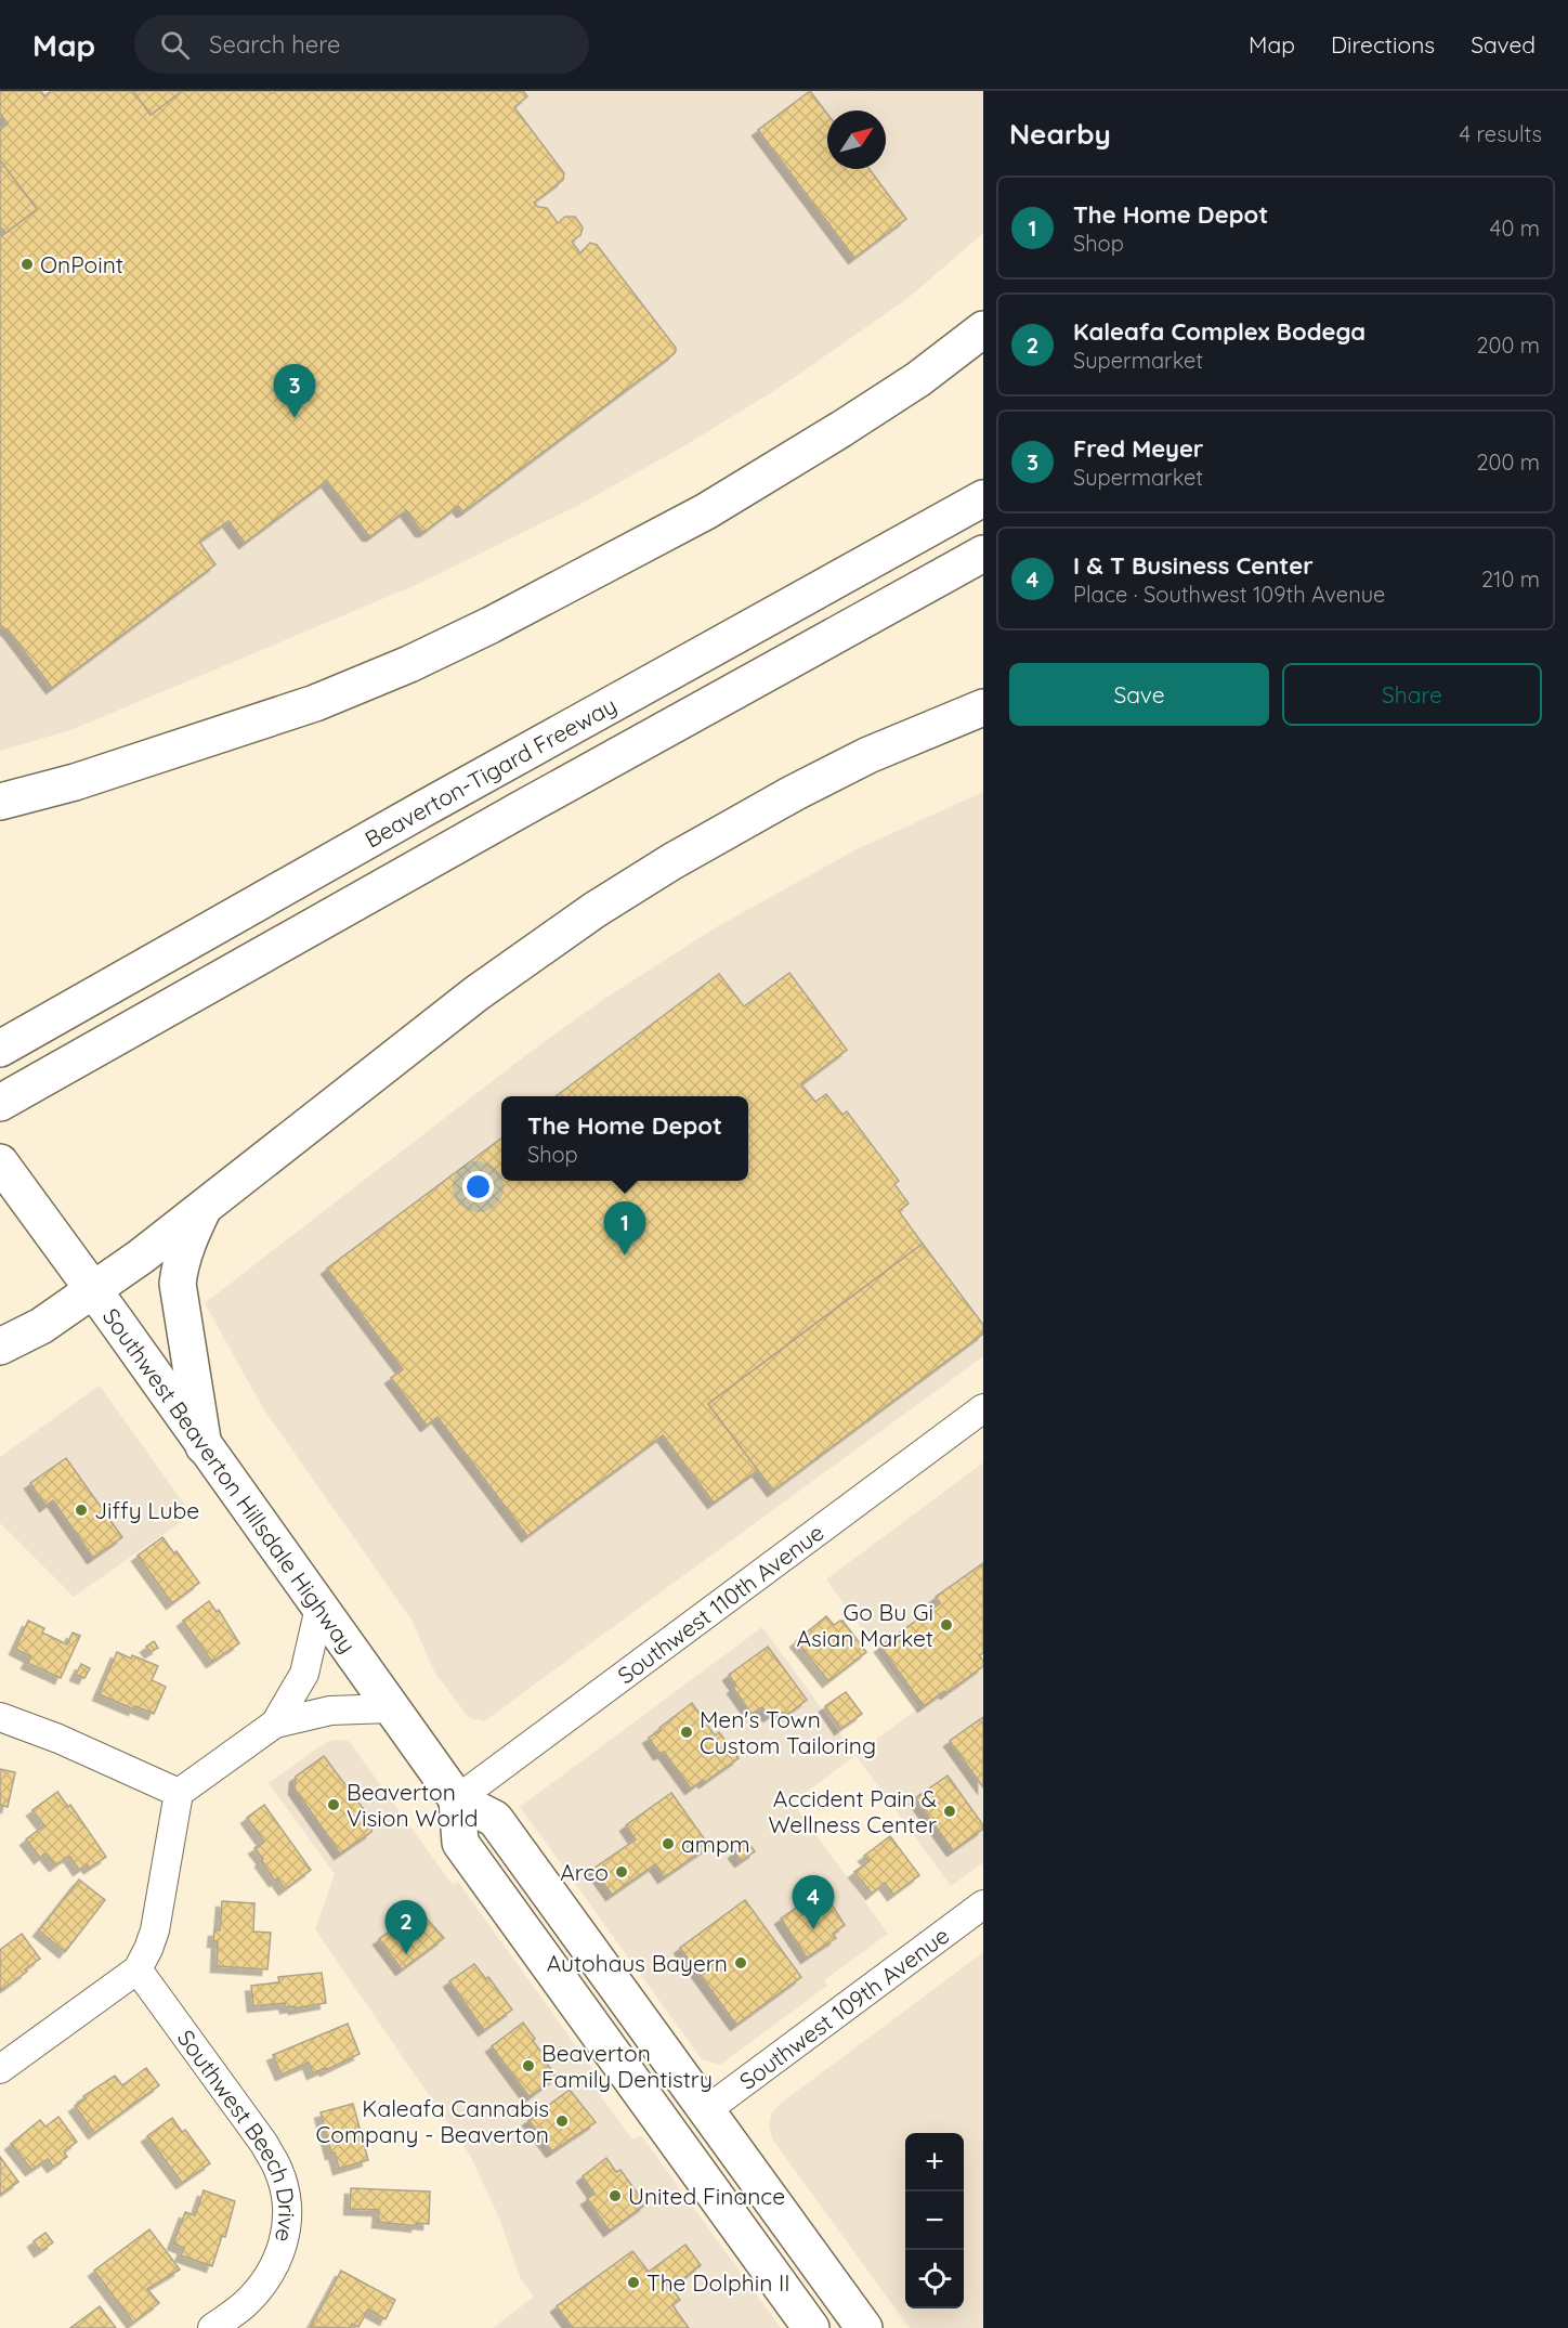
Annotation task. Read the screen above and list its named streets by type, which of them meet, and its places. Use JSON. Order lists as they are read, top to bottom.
{
  "streets": {
    "main road": ["Beaverton-Tigard Freeway", "Southwest Beaverton Hillsdale Highway"],
    "street": ["Southwest 110th Avenue", "Southwest 109th Avenue", "Southwest Beech Drive"]
  },
  "crossings": [
    ["Southwest Beaverton Hillsdale Highway", "Southwest 110th Avenue"],
    ["Southwest Beaverton Hillsdale Highway", "Southwest 109th Avenue"]
  ],
  "places": [
    "OnPoint",
    "Jiffy Lube",
    "Go Bu Gi Asian Market",
    "Men's Town Custom Tailoring",
    "Beaverton Vision World",
    "Accident Pain & Wellness Center",
    "ampm",
    "Arco",
    "Autohaus Bayern",
    "Beaverton Family Dentistry",
    "Kaleafa Cannabis Company - Beaverton",
    "United Finance",
    "The Dolphin II"
  ],
  "north": "top right",
  "page": {
    "header": "Map",
    "search": "Search here",
    "nav": ["Map", "Directions", "Saved"],
    "heading": ["Nearby", "4 results"],
    "list": [
      {
        "mark": "1",
        "name": "The Home Depot",
        "note": "Shop",
        "value": "40 m"
      },
      {
        "mark": "2",
        "name": "Kaleafa Complex Bodega",
        "note": "Supermarket",
        "value": "200 m"
      },
      {
        "mark": "3",
        "name": "Fred Meyer",
        "note": "Supermarket",
        "value": "200 m"
      },
      {
        "mark": "4",
        "name": "I & T Business Center",
        "note": "Place · Southwest 109th Avenue",
        "value": "210 m"
      }
    ],
    "pins": [
      "3",
      "1",
      "4",
      "2"
    ],
    "buttons": ["Save", "Share"],
    "popup": ["The Home Depot", "Shop"],
    "map_buttons": ["+", "−"]
  }
}
